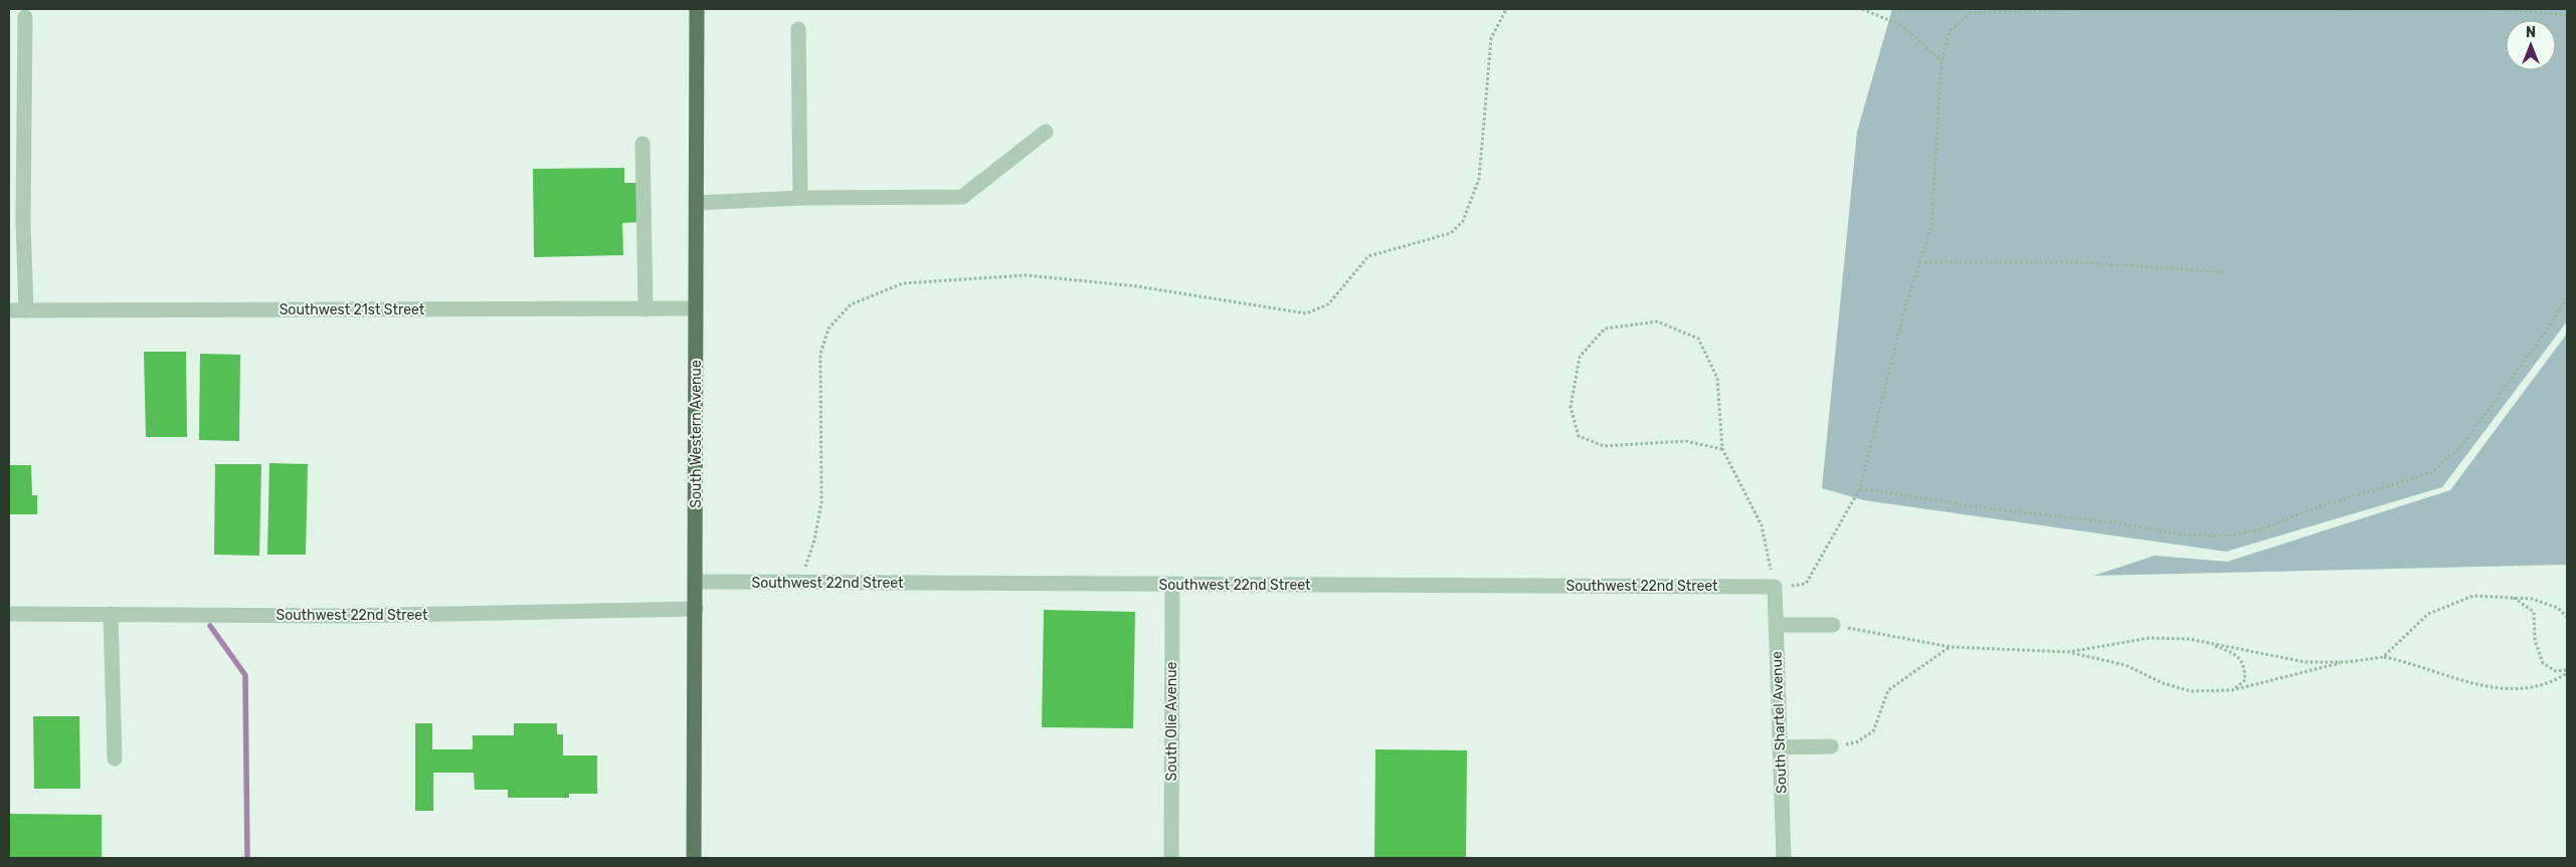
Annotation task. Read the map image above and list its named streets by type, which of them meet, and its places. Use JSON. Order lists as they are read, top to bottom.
{
  "streets": {
    "main road": ["South Western Avenue"],
    "street": [
      "Southwest 21st Street",
      "Southwest 22nd Street",
      "South Olie Avenue",
      "South Shartel Avenue"
    ]
  },
  "crossings": [
    ["Southwest 21st Street", "South Western Avenue"],
    ["South Western Avenue", "Southwest 22nd Street"],
    ["Southwest 22nd Street", "South Olie Avenue"],
    ["Southwest 22nd Street", "South Shartel Avenue"]
  ],
  "north": "top"
}
